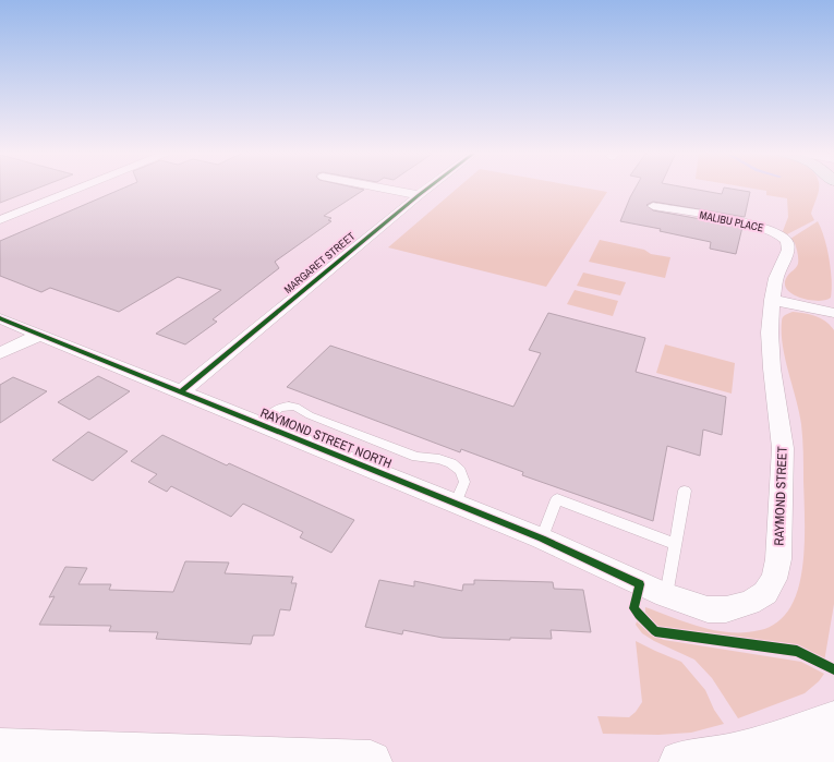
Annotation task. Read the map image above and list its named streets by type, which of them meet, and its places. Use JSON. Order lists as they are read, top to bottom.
{
  "streets": {
    "street": [
      "MALIBU PLACE",
      "MARGARET STREET",
      "RAYMOND STREET NORTH",
      "RAYMOND STREET"
    ]
  },
  "crossings": [
    ["MALIBU PLACE", "RAYMOND STREET"],
    ["MARGARET STREET", "RAYMOND STREET NORTH"],
    ["RAYMOND STREET NORTH", "RAYMOND STREET"]
  ]
}
